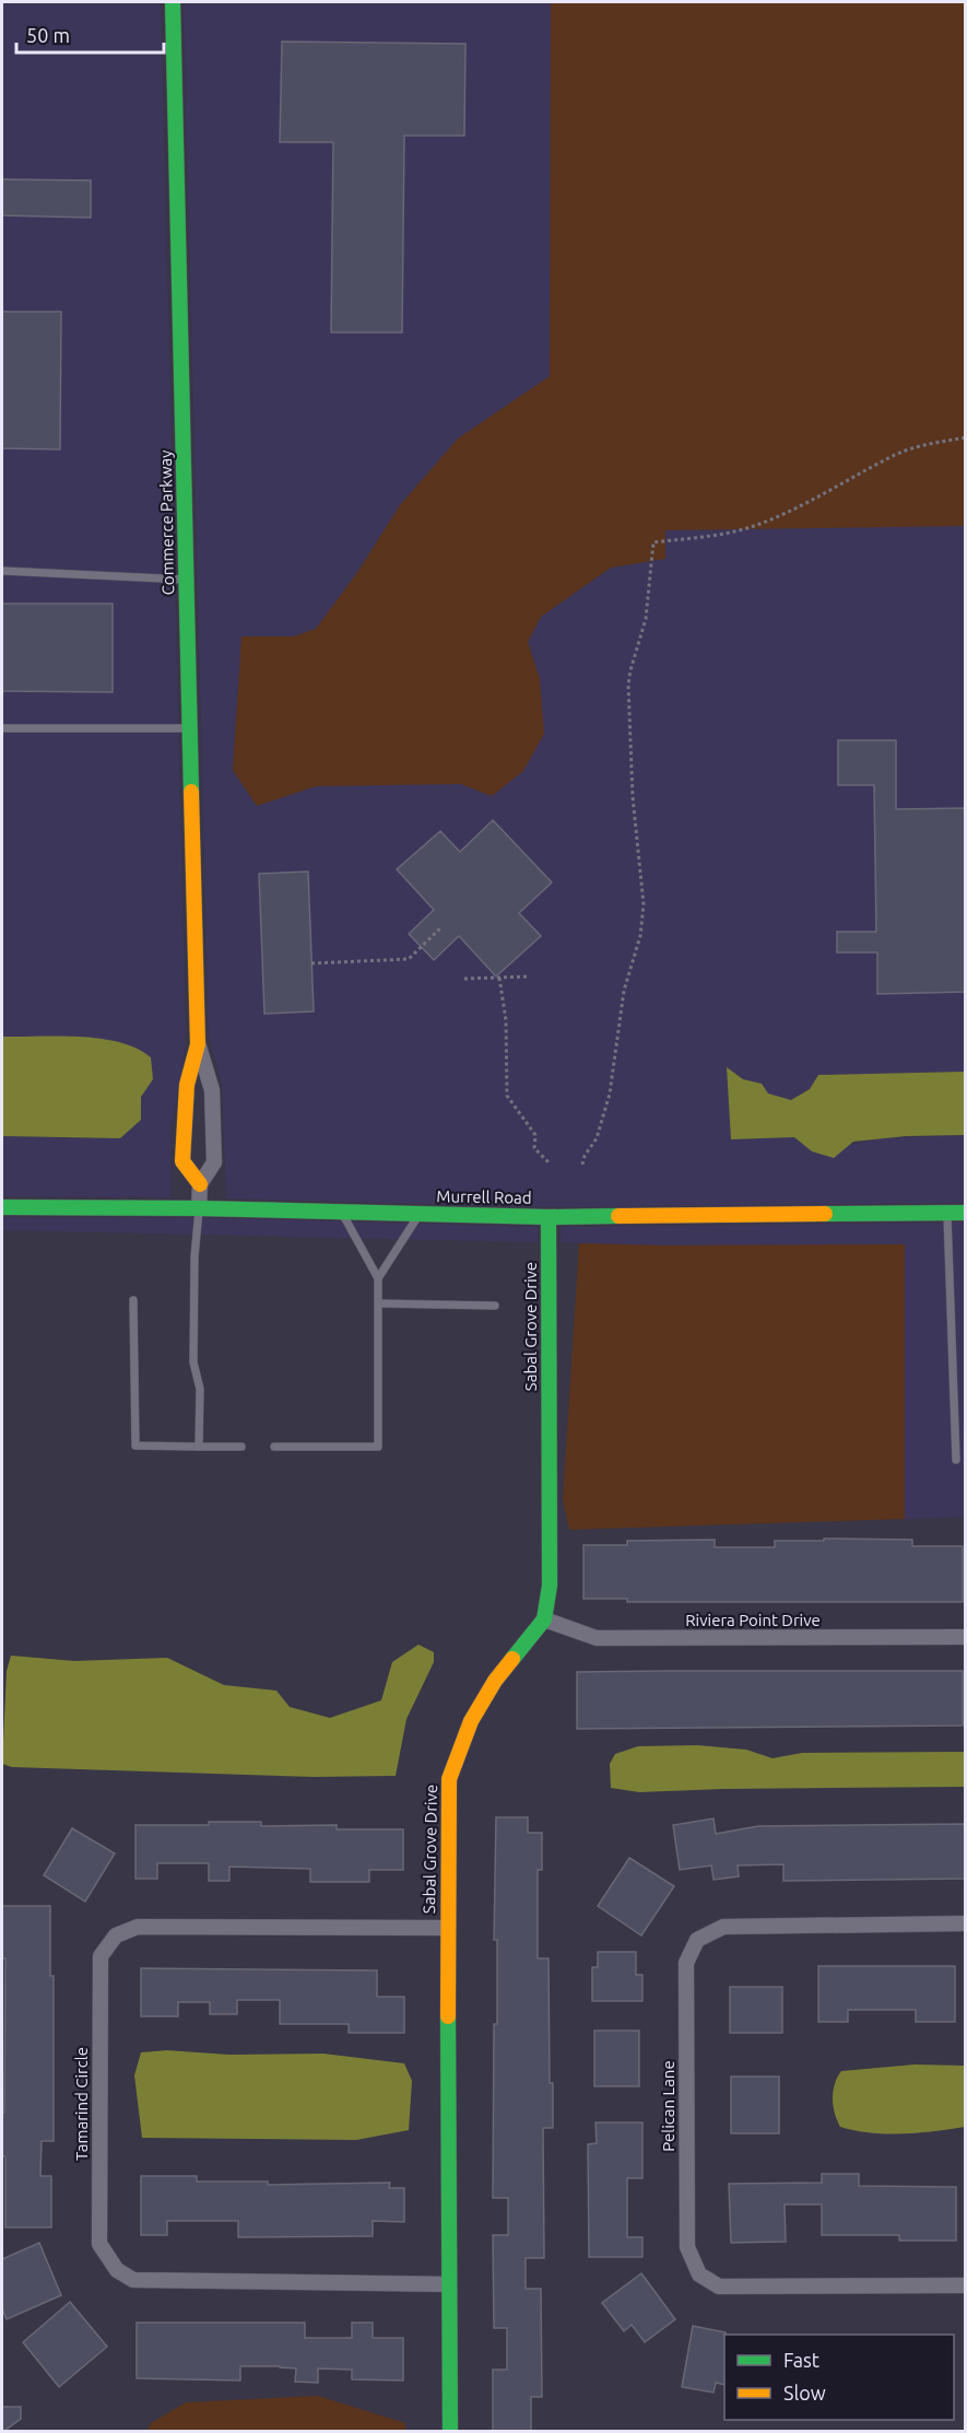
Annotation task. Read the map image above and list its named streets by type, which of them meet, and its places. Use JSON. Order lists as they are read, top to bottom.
{
  "streets": {
    "street": [
      "Commerce Parkway",
      "Murrell Road",
      "Sabal Grove Drive",
      "Riviera Point Drive",
      "Tamarind Circle",
      "Pelican Lane"
    ]
  },
  "crossings": [
    ["Commerce Parkway", "Murrell Road"],
    ["Murrell Road", "Sabal Grove Drive"],
    ["Sabal Grove Drive", "Riviera Point Drive"],
    ["Sabal Grove Drive", "Tamarind Circle"]
  ],
  "legend": ["Fast", "Slow"],
  "scale_bar": "50 m"
}
